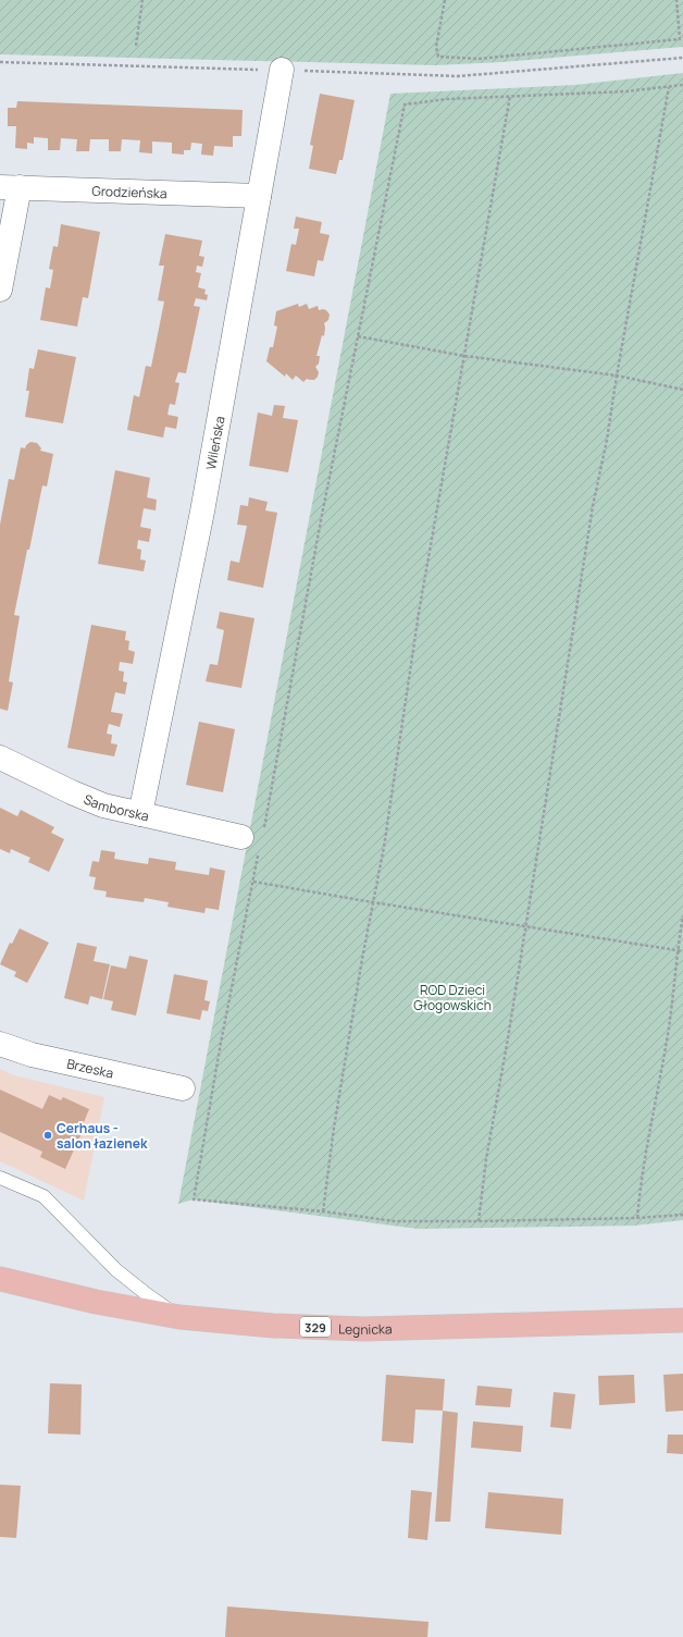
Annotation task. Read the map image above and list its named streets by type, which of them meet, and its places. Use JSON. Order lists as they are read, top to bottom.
{
  "streets": {
    "main road": ["329", "Legnicka"],
    "street": [
      "Grodzieńska",
      "Wileńska",
      "Samborska",
      "Brzeska"
    ]
  },
  "crossings": [
    ["Grodzieńska", "Wileńska"],
    ["Wileńska", "Samborska"]
  ],
  "parks": ["ROD Dzieci Głogowskich"],
  "places": ["Cerhaus - salon łazienek"]
}
